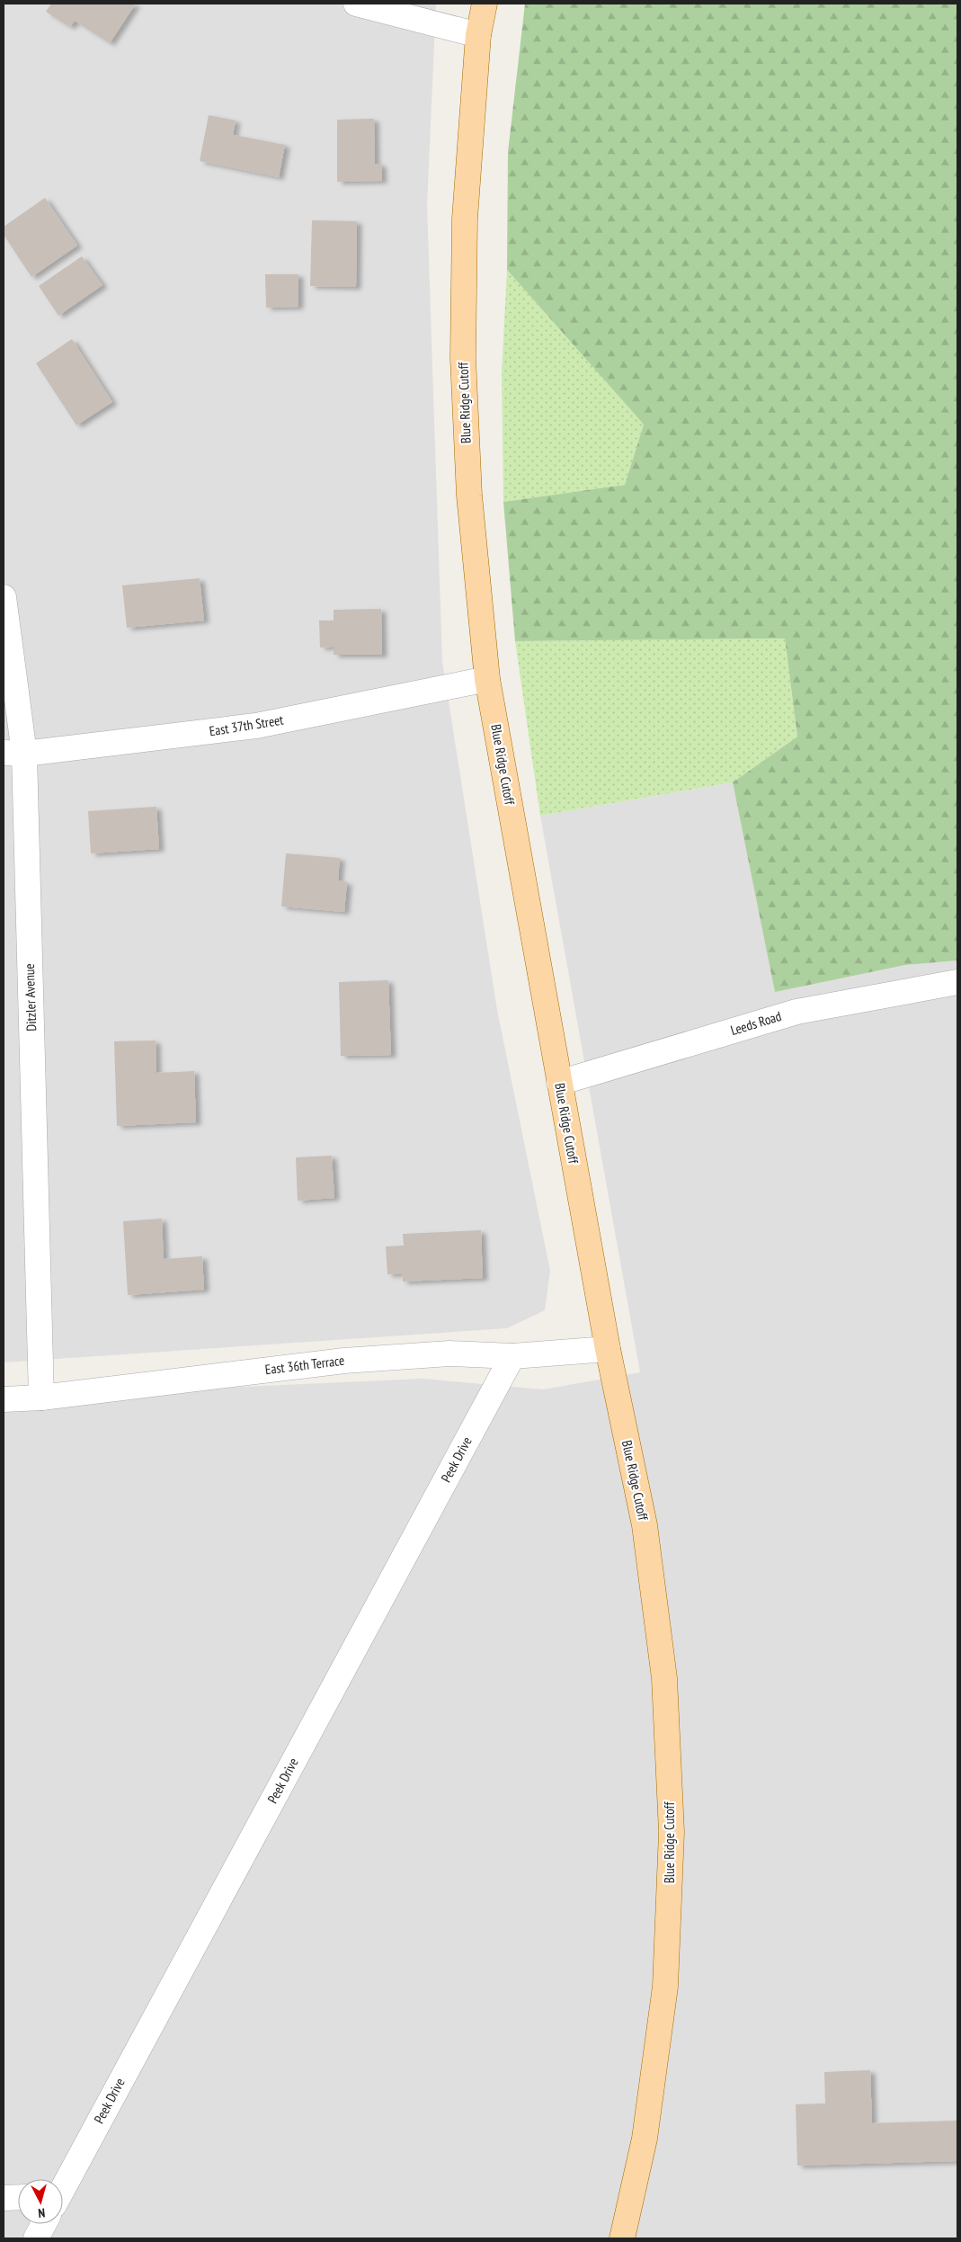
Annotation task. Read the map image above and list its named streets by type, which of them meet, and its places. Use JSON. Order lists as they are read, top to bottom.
{
  "streets": {
    "main road": ["Blue Ridge Cutoff"],
    "street": [
      "East 37th Street",
      "Ditzler Avenue",
      "Leeds Road",
      "East 36th Terrace",
      "Peek Drive"
    ]
  },
  "crossings": [
    ["Blue Ridge Cutoff", "East 37th Street"],
    ["Blue Ridge Cutoff", "Leeds Road"],
    ["Blue Ridge Cutoff", "East 36th Terrace"],
    ["East 37th Street", "Ditzler Avenue"],
    ["Ditzler Avenue", "East 36th Terrace"],
    ["East 36th Terrace", "Peek Drive"]
  ],
  "north": "bottom"
}
